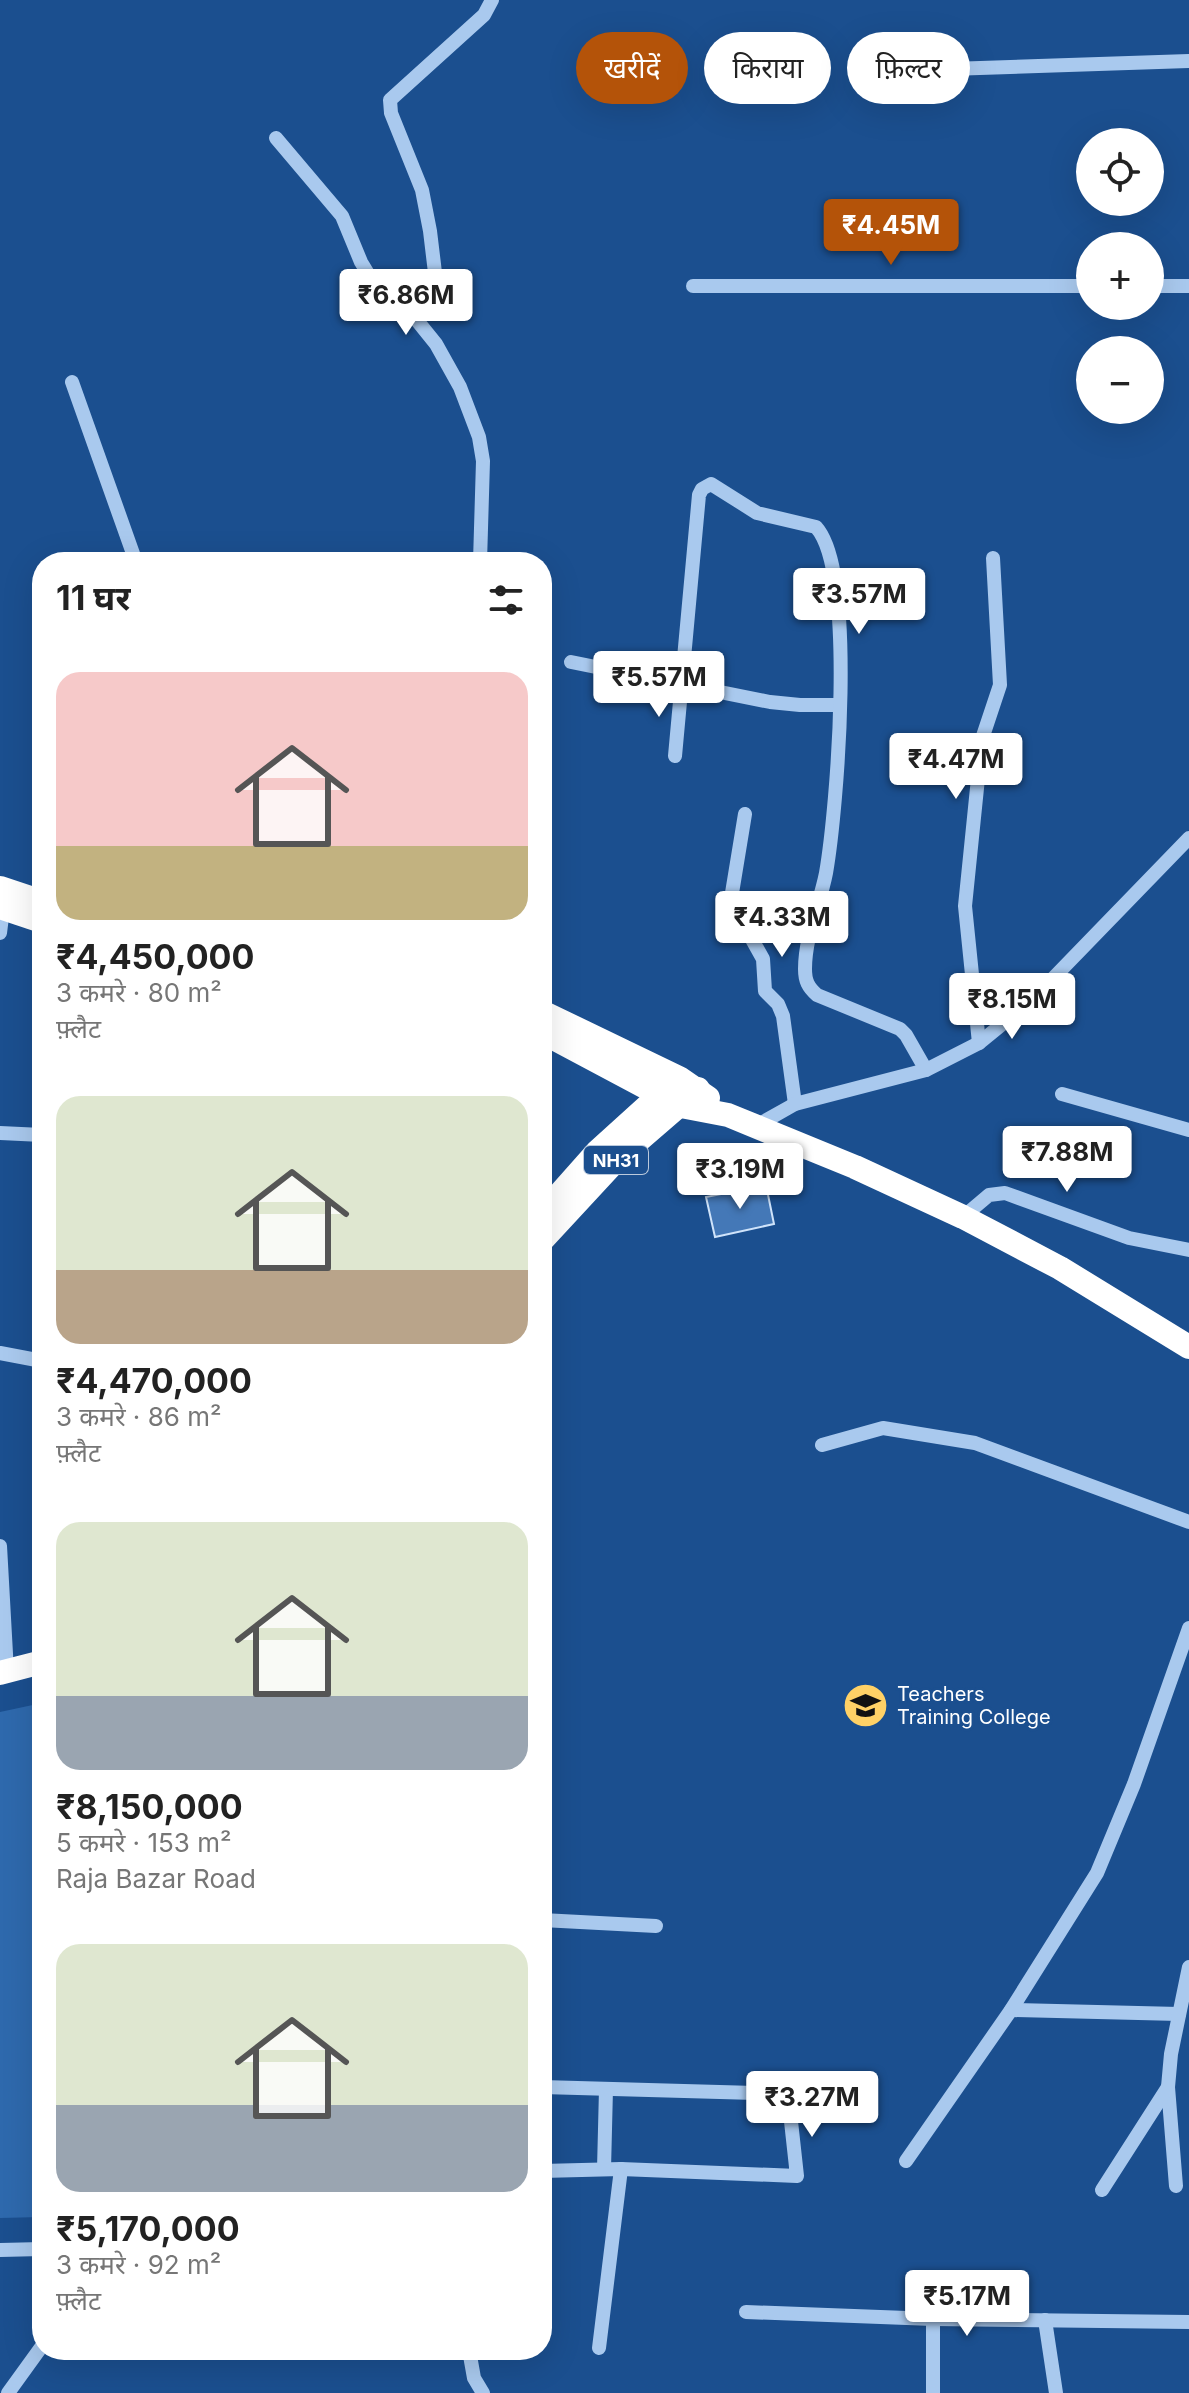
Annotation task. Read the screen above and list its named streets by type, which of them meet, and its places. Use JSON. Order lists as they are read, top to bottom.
{
  "streets": {
    "highway": ["NH31"]
  },
  "places": {
    "school or university": ["Teachers Training College"]
  },
  "page": {
    "chip": ["खरीदें", "किराया", "फ़िल्टर"],
    "map_buttons": ["+", "−"],
    "price": [
      "₹4.45M",
      "₹6.86M",
      "₹3.57M",
      "₹5.57M",
      "₹4.47M",
      "₹4.33M",
      "₹8.15M",
      "₹7.88M",
      "₹3.19M",
      "₹3.27M",
      "₹5.17M"
    ],
    "heading": "11 घर",
    "list": [
      {
        "name": "₹4,450,000",
        "note": "3 कमरे · 80 m² · फ़्लैट"
      },
      {
        "name": "₹4,470,000",
        "note": "3 कमरे · 86 m² · फ़्लैट"
      },
      {
        "name": "₹8,150,000",
        "note": "5 कमरे · 153 m² · Raja Bazar Road"
      },
      {
        "name": "₹5,170,000",
        "note": "3 कमरे · 92 m² · फ़्लैट"
      }
    ]
  }
}
